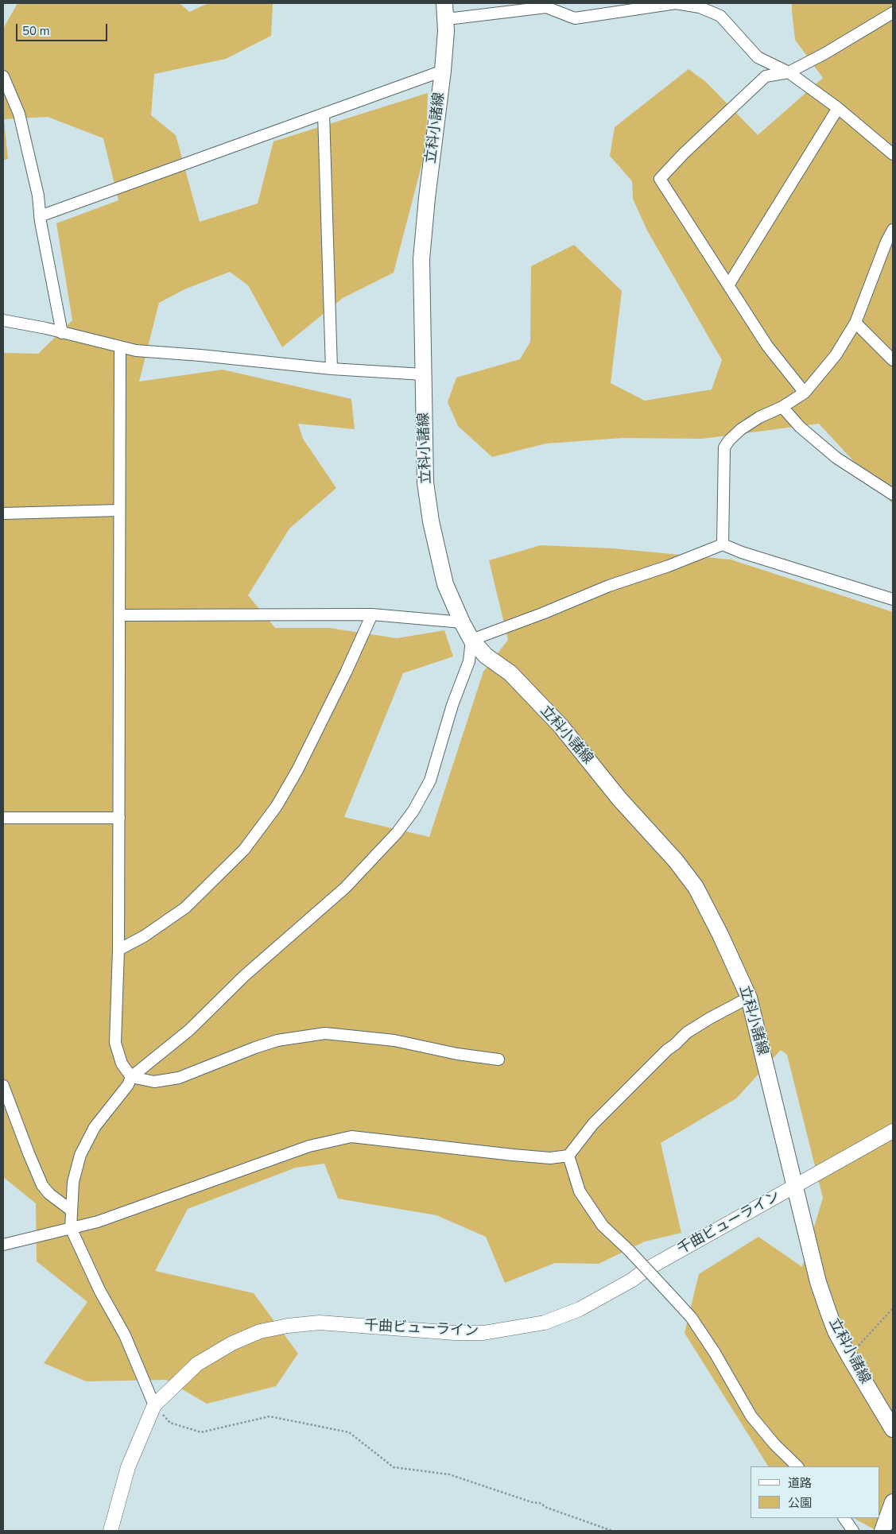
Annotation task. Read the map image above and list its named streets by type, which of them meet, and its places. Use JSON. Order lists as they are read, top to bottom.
{
  "streets": {
    "main road": ["立科小諸線"],
    "street": ["千曲ビューライン"]
  },
  "crossings": [
    ["立科小諸線", "千曲ビューライン"]
  ],
  "legend": ["道路", "公園"],
  "scale_bar": "50 m"
}
